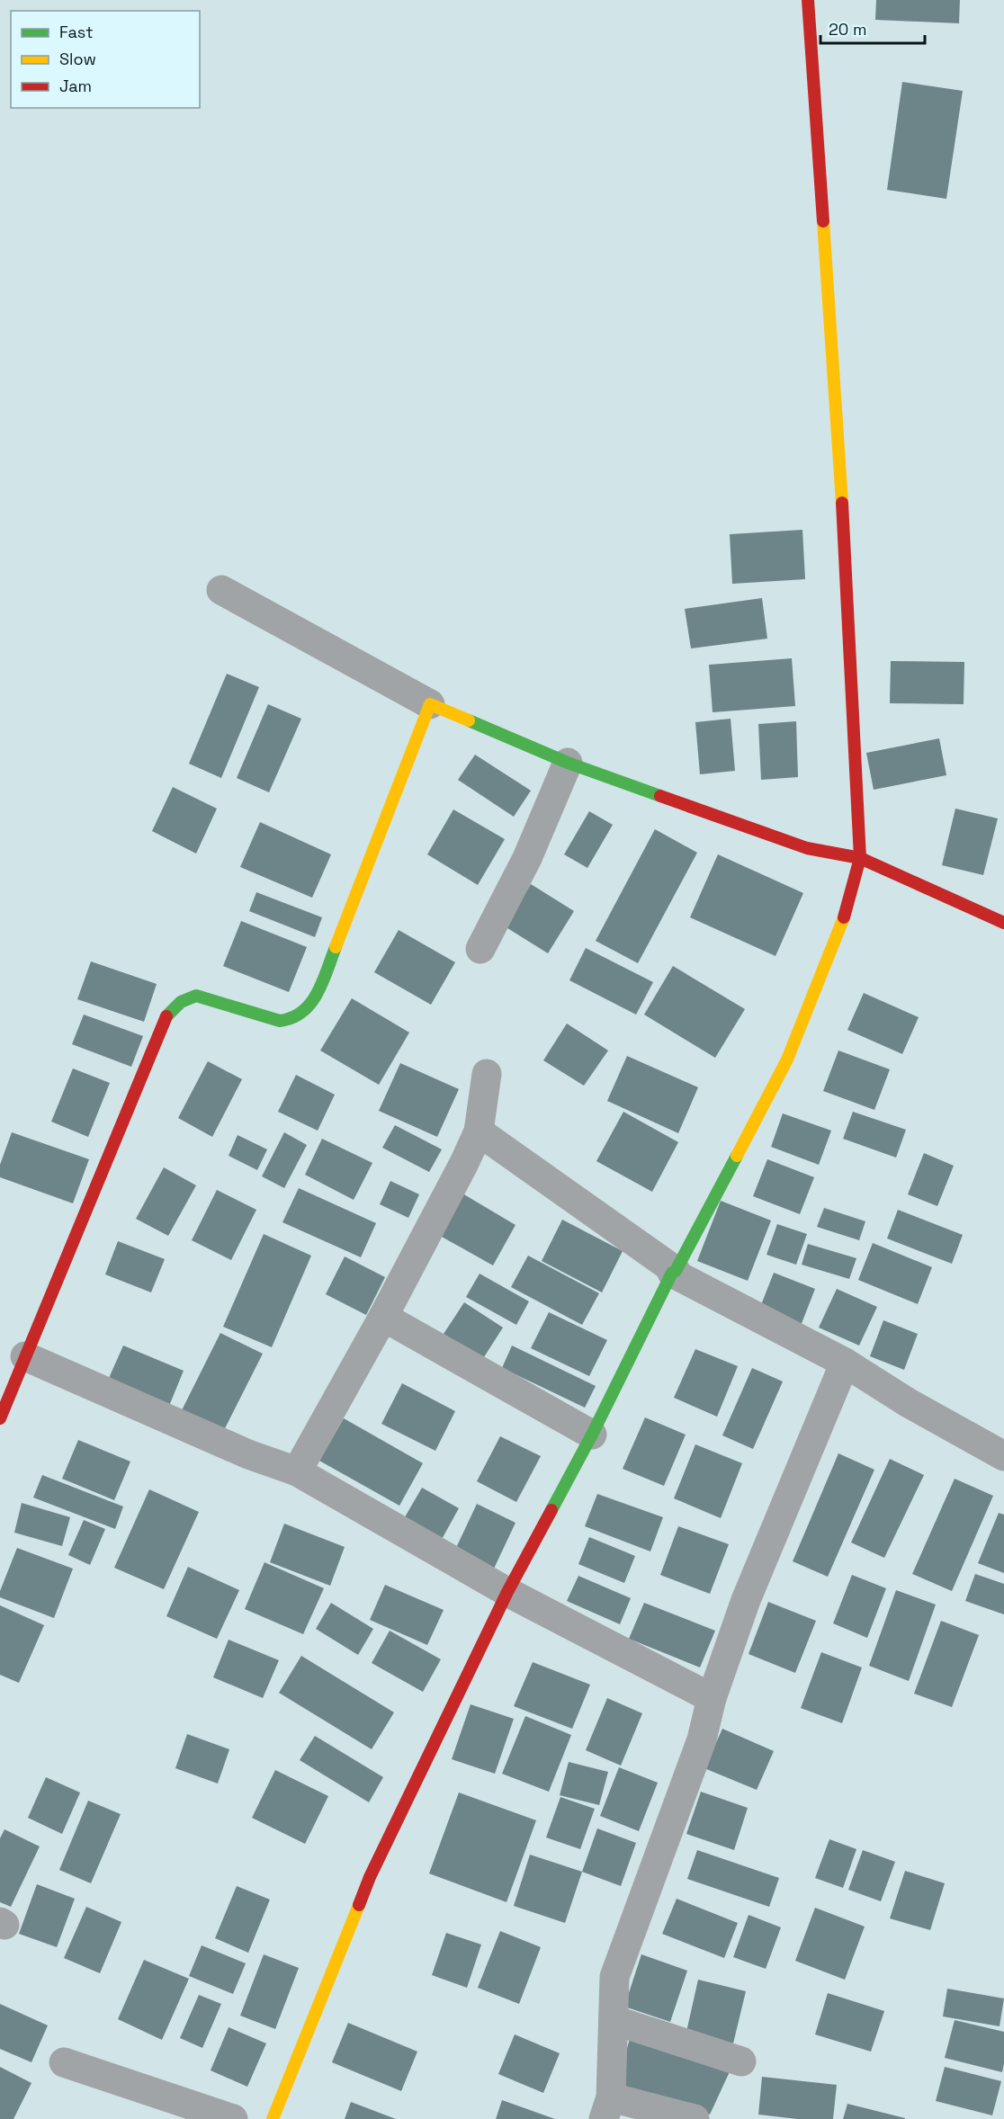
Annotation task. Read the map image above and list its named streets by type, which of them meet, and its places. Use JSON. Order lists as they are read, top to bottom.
{
  "legend": ["Fast", "Slow", "Jam"],
  "scale_bar": "20 m"
}
